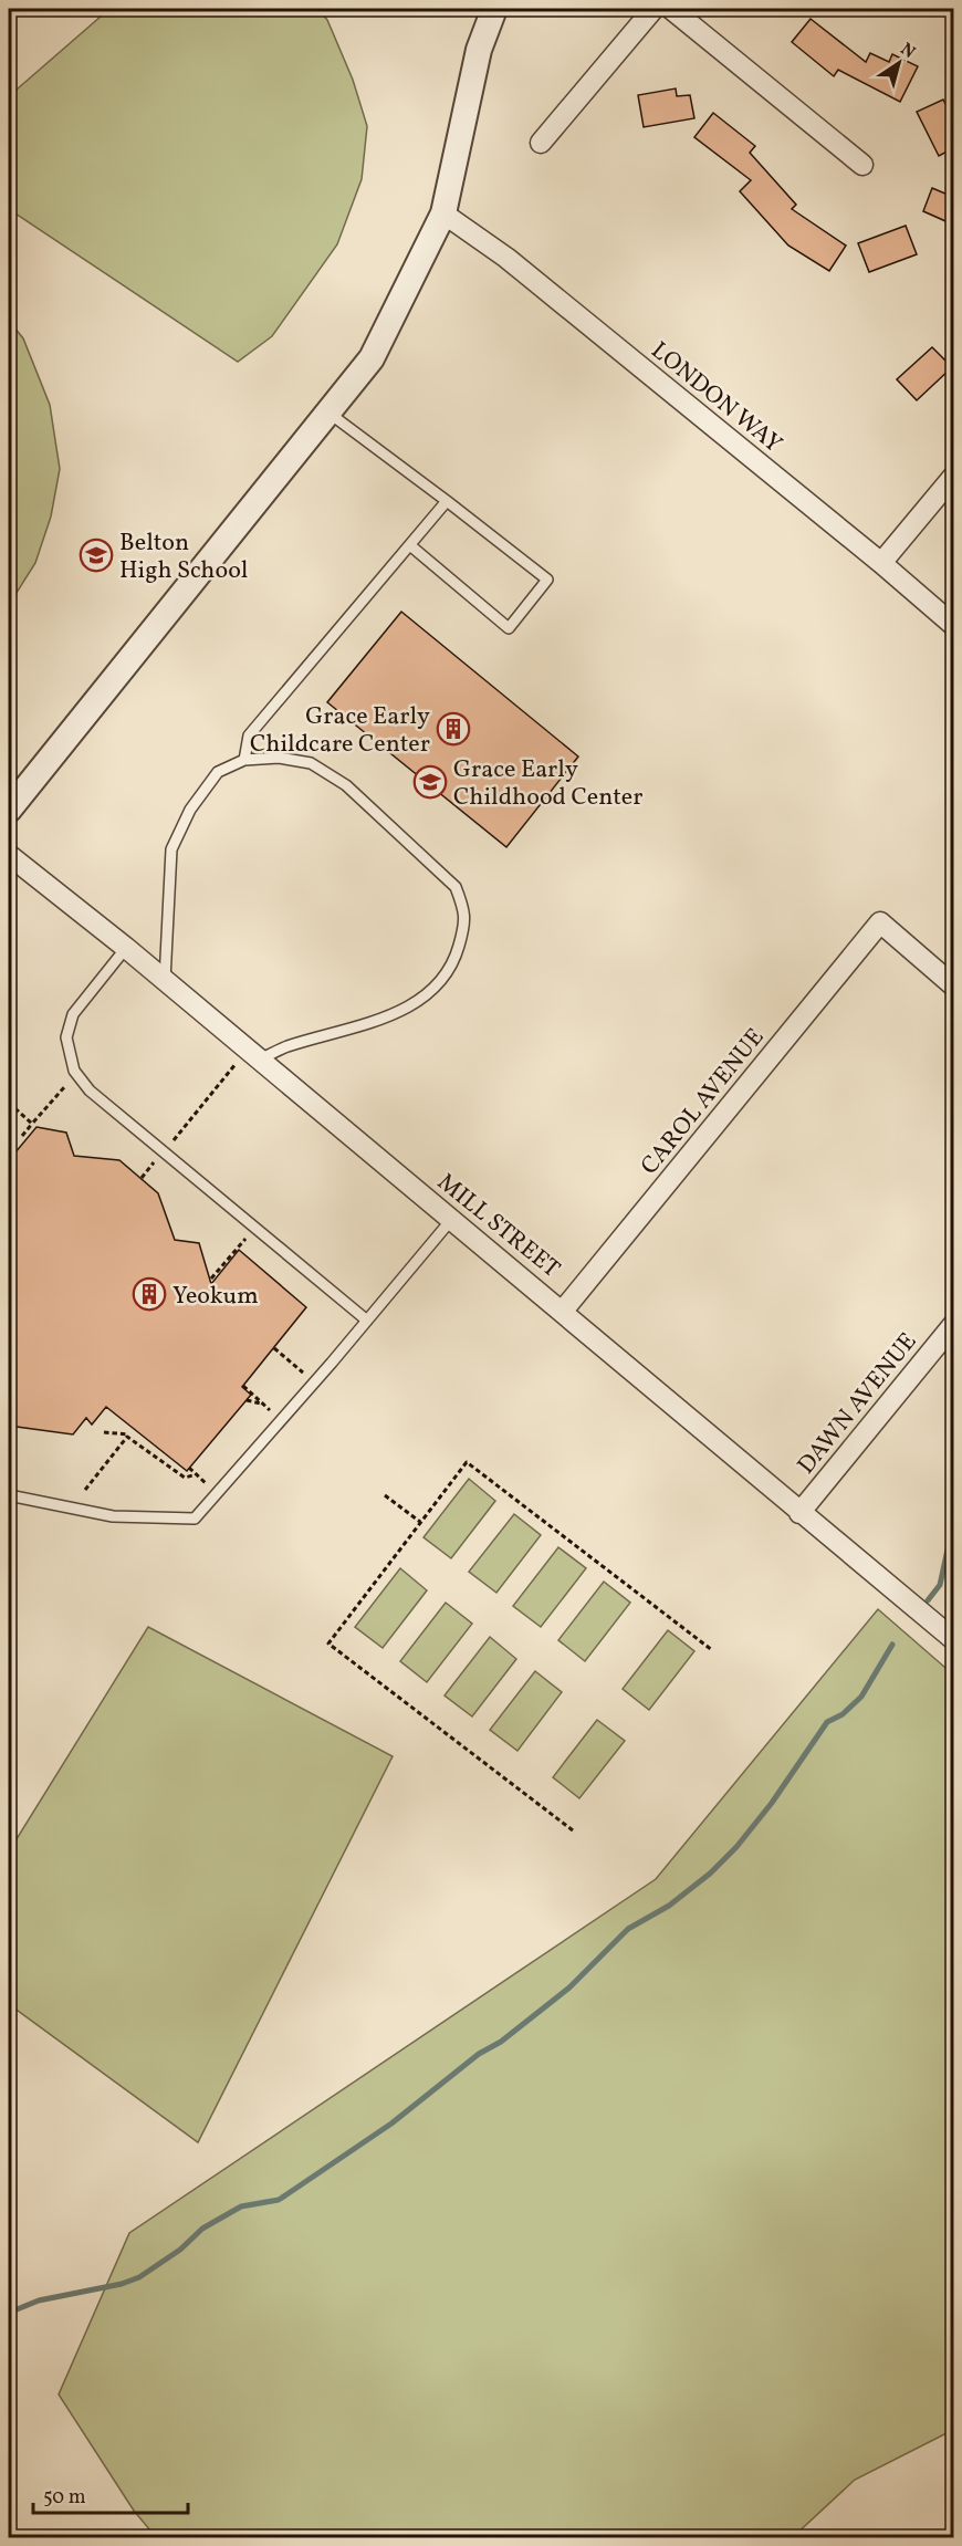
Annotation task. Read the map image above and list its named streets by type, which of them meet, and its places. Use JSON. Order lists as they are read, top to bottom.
{
  "streets": {
    "street": [
      "LONDON WAY",
      "CAROL AVENUE",
      "MILL STREET",
      "DAWN AVENUE"
    ]
  },
  "crossings": [
    ["CAROL AVENUE", "MILL STREET"],
    ["MILL STREET", "DAWN AVENUE"]
  ],
  "places": {
    "school or university": ["Belton High School", "Grace Early Childhood Center"],
    "building": ["Grace Early Childcare Center", "Yeokum"]
  },
  "scale_bar": "50 m",
  "north": "top right"
}
